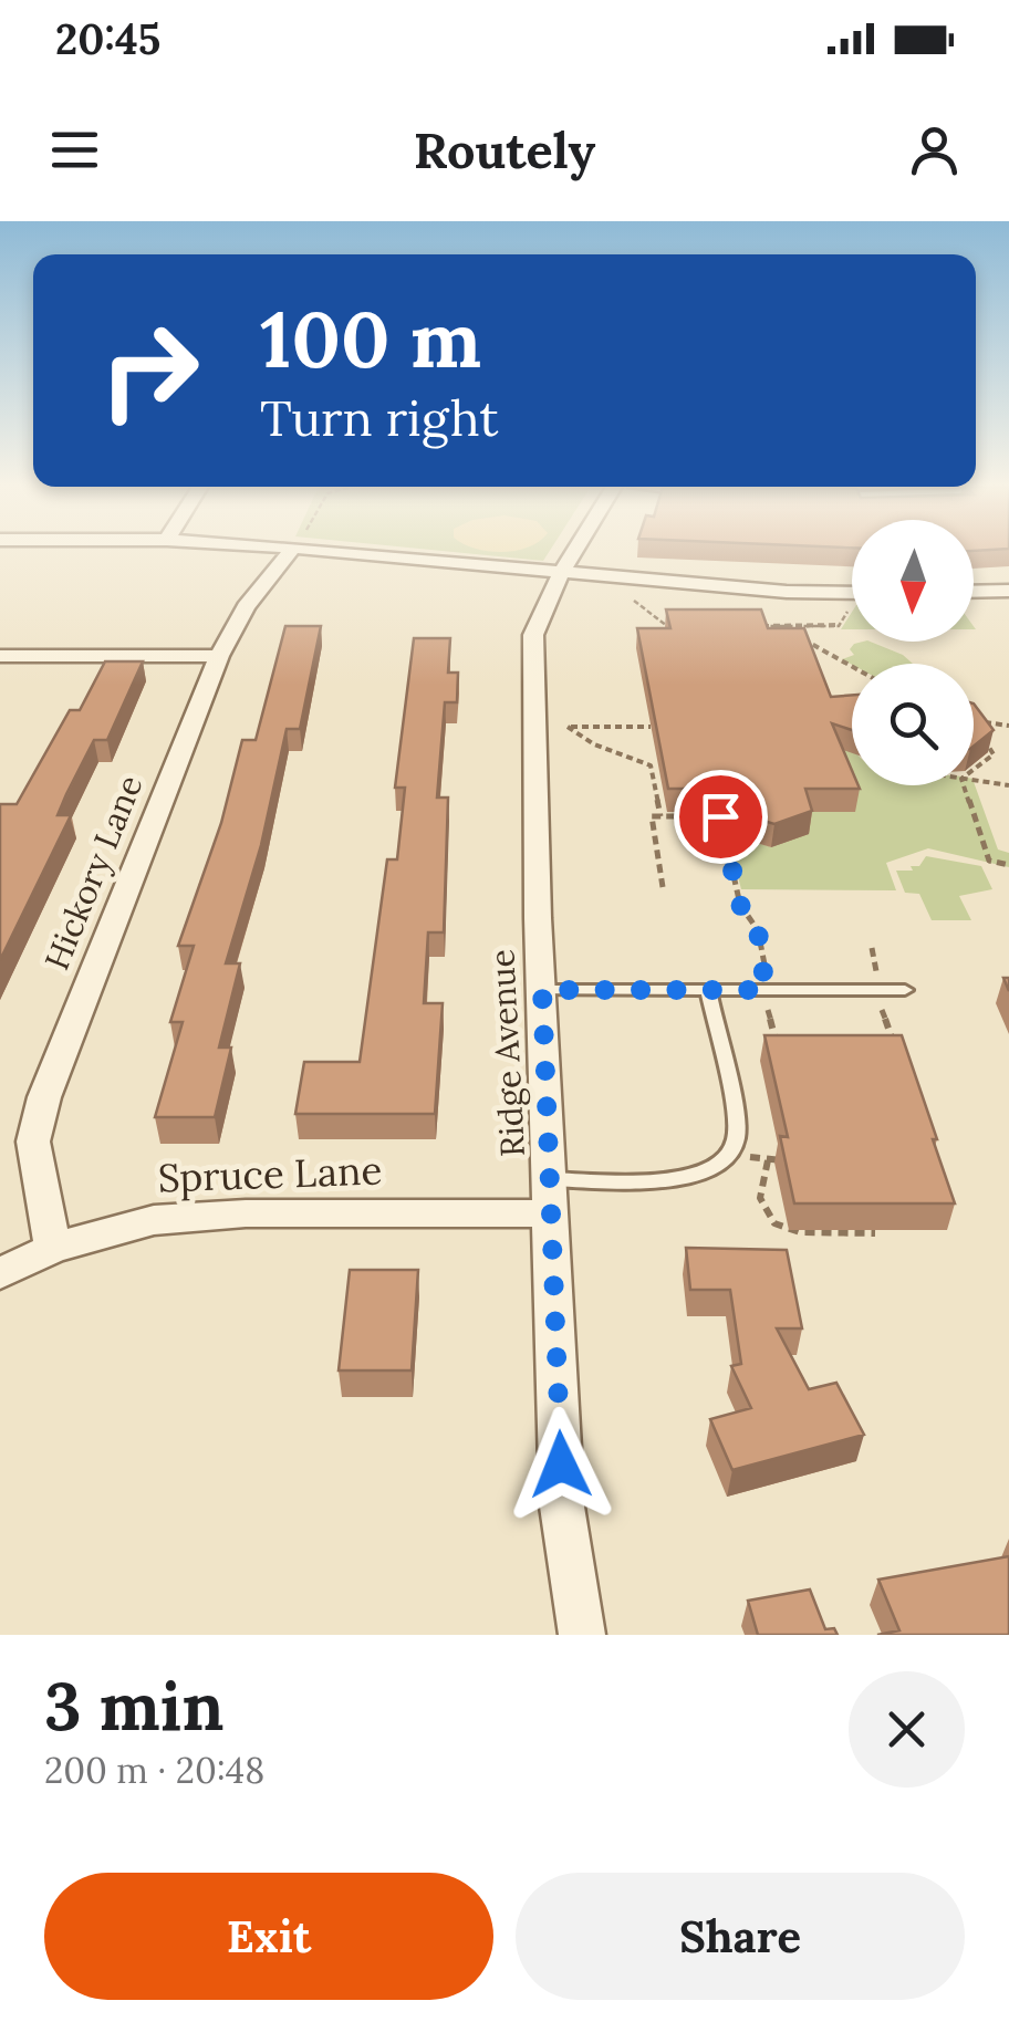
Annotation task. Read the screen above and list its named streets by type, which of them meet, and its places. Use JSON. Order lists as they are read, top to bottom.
{
  "streets": {
    "street": ["Hickory Lane", "Ridge Avenue", "Spruce Lane"]
  },
  "crossings": [
    ["Hickory Lane", "Spruce Lane"],
    ["Ridge Avenue", "Spruce Lane"]
  ],
  "north": "bottom",
  "page": {
    "status": "20:45",
    "header": "Routely",
    "turn": ["100 m", "Turn right"],
    "heading": ["3 min", "200 m · 20:48"],
    "buttons": ["Exit", "Share"]
  }
}
